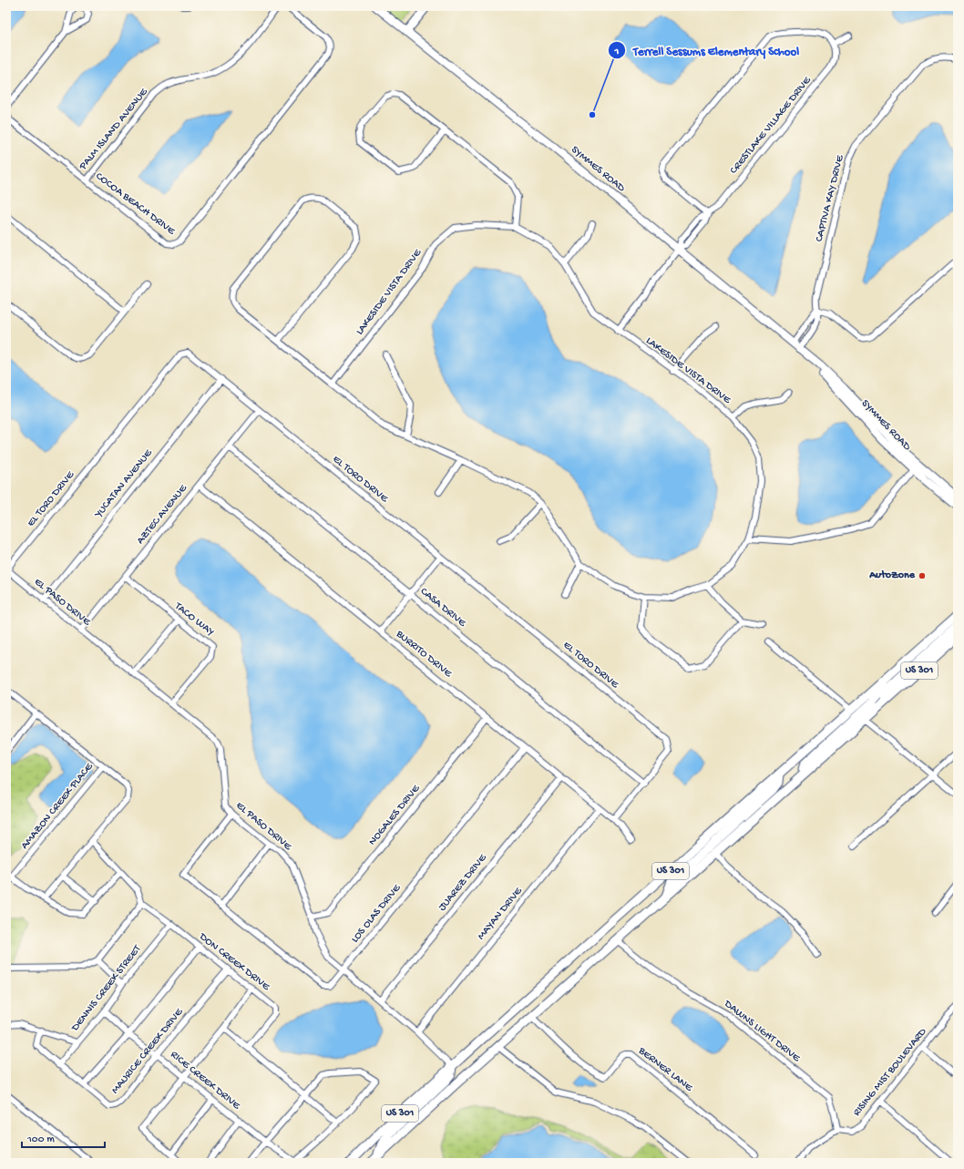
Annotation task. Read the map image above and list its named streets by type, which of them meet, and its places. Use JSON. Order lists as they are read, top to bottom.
{
  "streets": {
    "main road": ["US 301"],
    "street": [
      "CRESTLAKE VILLAGE DRIVE",
      "PALM ISLAND AVENUE",
      "SYMMES ROAD",
      "CAPTIVA KAY DRIVE",
      "COCOA BEACH DRIVE",
      "LAKESIDE VISTA DRIVE",
      "EL TORO DRIVE",
      "YUCATAN AVENUE",
      "AZTEC AVENUE",
      "EL PASO DRIVE",
      "CASA DRIVE",
      "TACO WAY",
      "BURRITO DRIVE",
      "AMAZON CREEK PLACE",
      "NOGALES DRIVE",
      "JUAREZ DRIVE",
      "LOS OLAS DRIVE",
      "MAYAN DRIVE",
      "DON CREEK DRIVE",
      "DENNIS CREEK STREET",
      "DAWNS LIGHT DRIVE",
      "MAURICE CREEK DRIVE",
      "BERNER LANE",
      "RISING MIST BOULEVARD",
      "RICE CREEK DRIVE"
    ]
  },
  "crossings": [
    ["CRESTLAKE VILLAGE DRIVE", "SYMMES ROAD"],
    ["CRESTLAKE VILLAGE DRIVE", "LAKESIDE VISTA DRIVE"],
    ["PALM ISLAND AVENUE", "COCOA BEACH DRIVE"],
    ["EL TORO DRIVE", "YUCATAN AVENUE"],
    ["EL TORO DRIVE", "AZTEC AVENUE"],
    ["EL TORO DRIVE", "EL PASO DRIVE"],
    ["EL TORO DRIVE", "CASA DRIVE"],
    ["EL TORO DRIVE", "BURRITO DRIVE"],
    ["YUCATAN AVENUE", "EL PASO DRIVE"],
    ["AZTEC AVENUE", "EL PASO DRIVE"],
    ["AZTEC AVENUE", "CASA DRIVE"],
    ["AZTEC AVENUE", "TACO WAY"],
    ["AZTEC AVENUE", "BURRITO DRIVE"],
    ["EL PASO DRIVE", "TACO WAY"],
    ["EL PASO DRIVE", "US 301"],
    ["EL PASO DRIVE", "NOGALES DRIVE"],
    ["EL PASO DRIVE", "JUAREZ DRIVE"],
    ["EL PASO DRIVE", "LOS OLAS DRIVE"],
    ["EL PASO DRIVE", "MAYAN DRIVE"],
    ["BURRITO DRIVE", "NOGALES DRIVE"],
    ["BURRITO DRIVE", "JUAREZ DRIVE"],
    ["BURRITO DRIVE", "LOS OLAS DRIVE"],
    ["BURRITO DRIVE", "MAYAN DRIVE"],
    ["US 301", "DAWNS LIGHT DRIVE"],
    ["US 301", "BERNER LANE"],
    ["DON CREEK DRIVE", "DENNIS CREEK STREET"],
    ["DON CREEK DRIVE", "MAURICE CREEK DRIVE"],
    ["DENNIS CREEK STREET", "MAURICE CREEK DRIVE"],
    ["DENNIS CREEK STREET", "RICE CREEK DRIVE"],
    ["DAWNS LIGHT DRIVE", "RISING MIST BOULEVARD"],
    ["MAURICE CREEK DRIVE", "RICE CREEK DRIVE"]
  ],
  "places": ["Terrell Sessums Elementary School", "AutoZone"],
  "scale_bar": "100 m"
}
